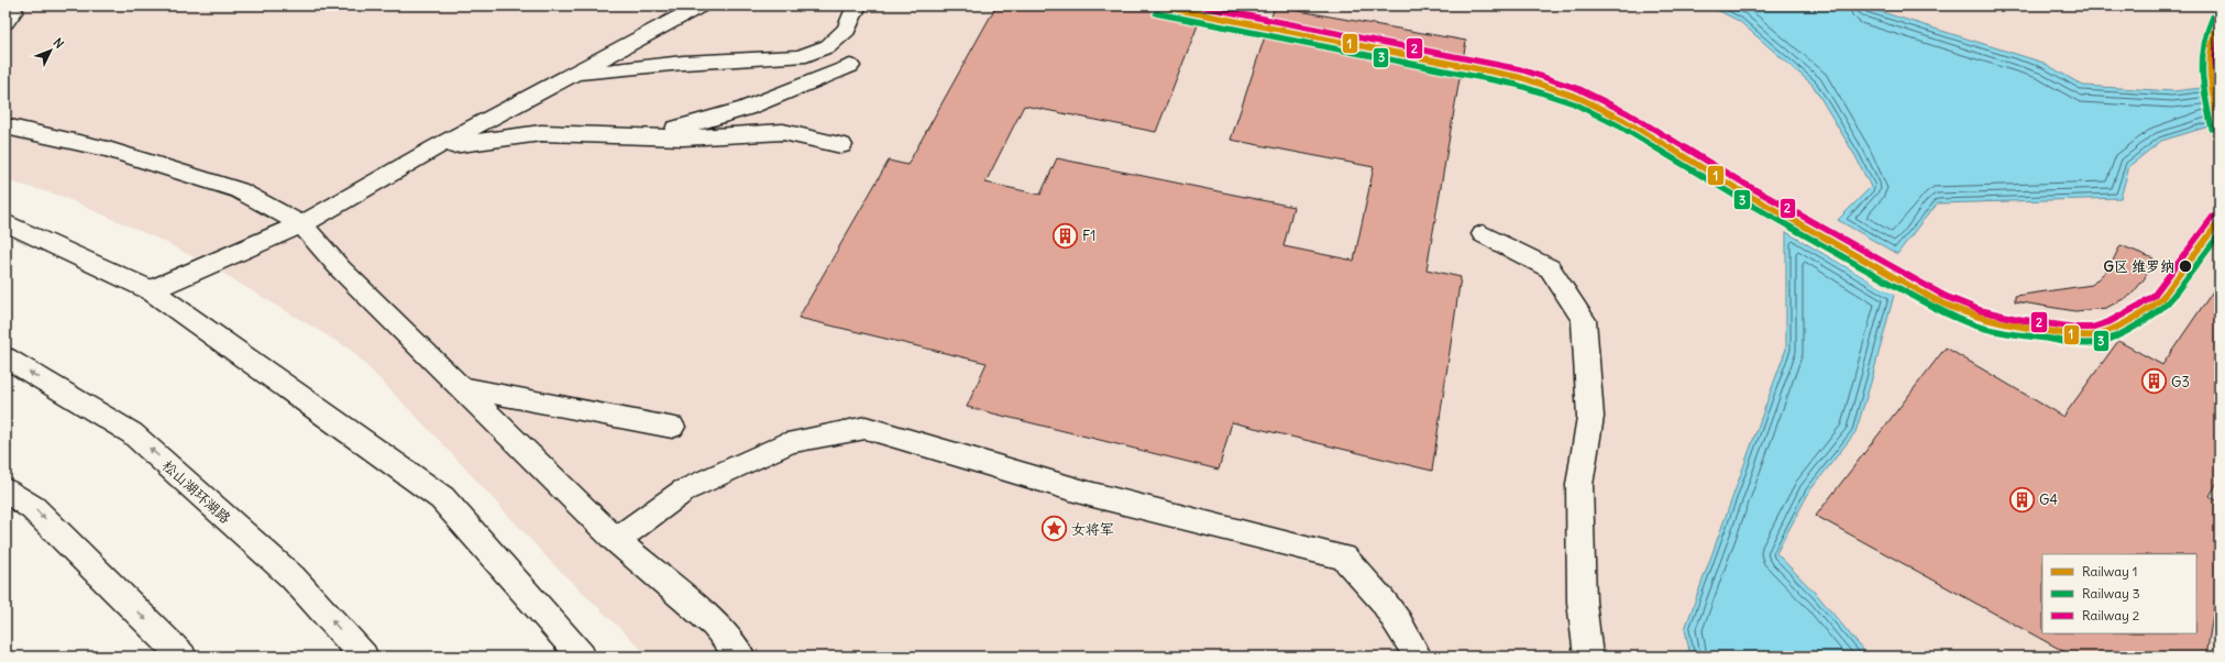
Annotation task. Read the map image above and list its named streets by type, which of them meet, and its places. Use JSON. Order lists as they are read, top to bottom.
{
  "streets": {
    "street": ["松山湖环湖路"]
  },
  "places": {
    "building": ["F1", "G3", "G4"],
    "other": ["G区 维罗纳"],
    "place": ["女将军"]
  },
  "lines": ["rail line 1", "rail line 2", "rail line 3"],
  "legend": ["Railway 1", "Railway 3", "Railway 2"],
  "north": "top right"
}
